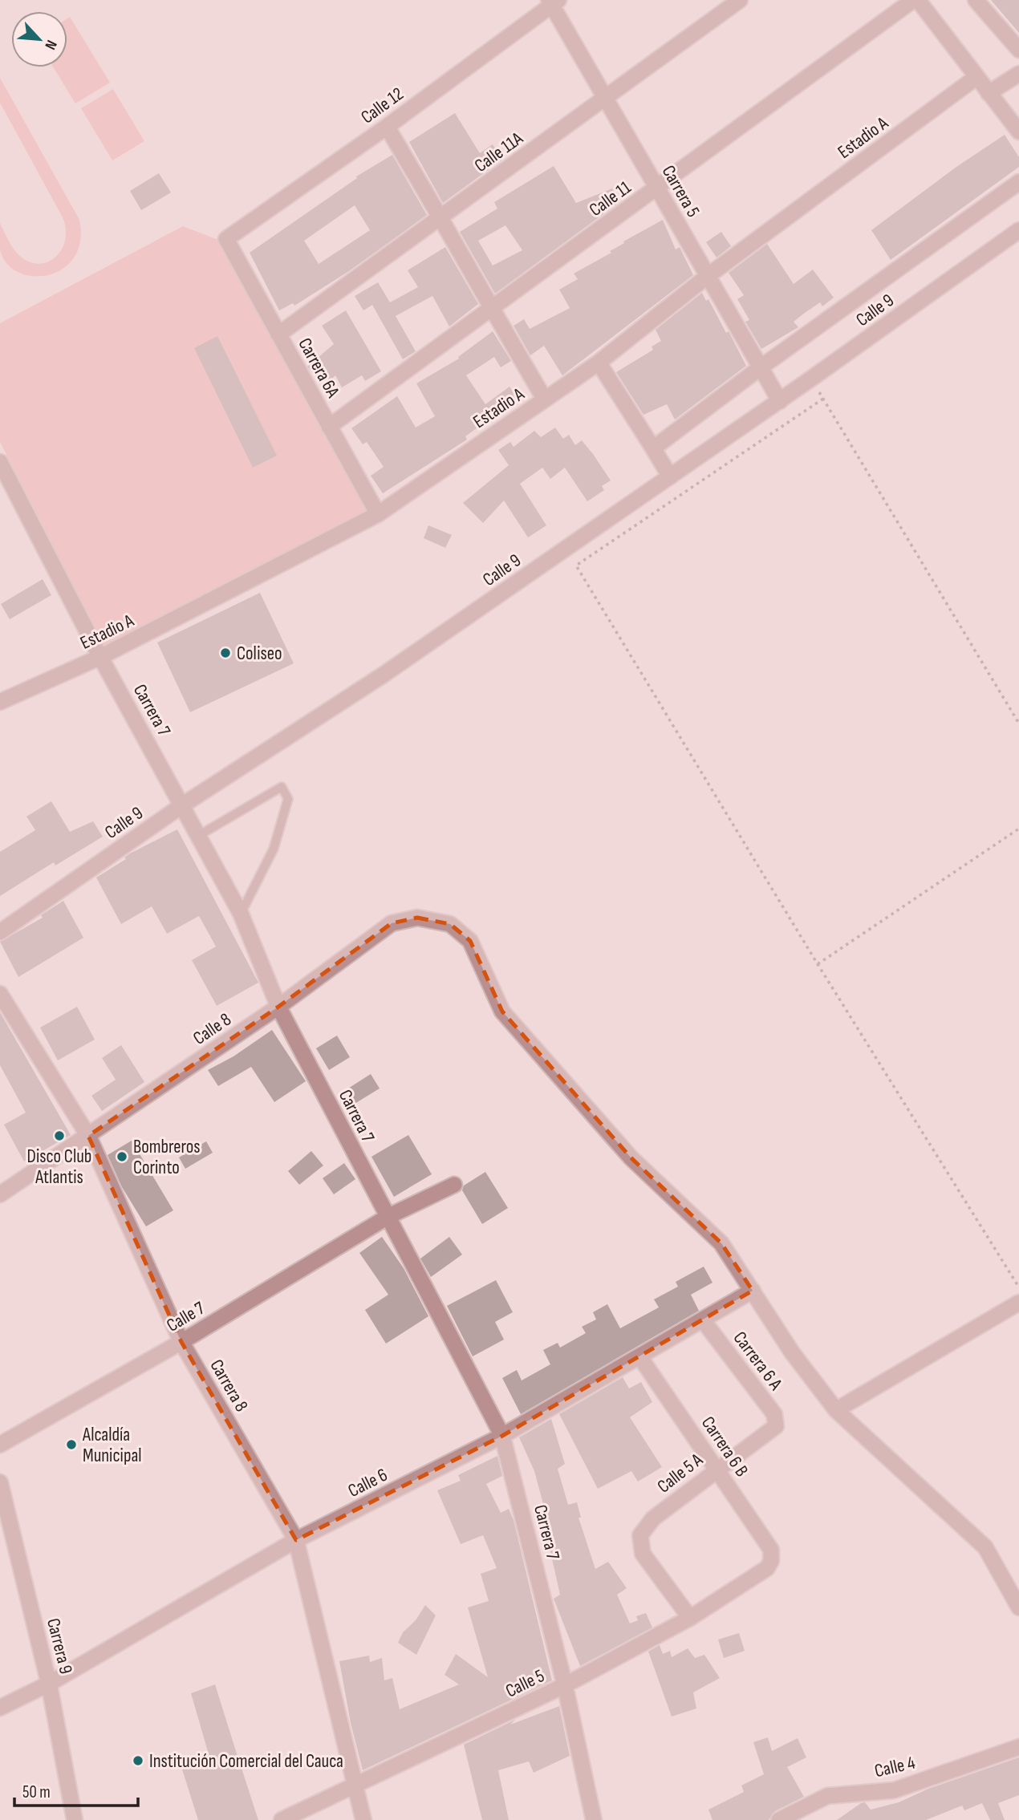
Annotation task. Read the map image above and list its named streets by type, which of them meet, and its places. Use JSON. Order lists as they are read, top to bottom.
{
  "streets": {
    "street": [
      "Calle 12",
      "Estadio A",
      "Calle 11A",
      "Carrera 5",
      "Calle 11",
      "Calle 9",
      "Carrera 6A",
      "Carrera 7",
      "Calle 8",
      "Calle 7",
      "Carrera 6 A",
      "Carrera 8",
      "Carrera 6 B",
      "Calle 5 A",
      "Calle 6",
      "Carrera 9",
      "Calle 5",
      "Calle 4"
    ]
  },
  "crossings": [
    ["Calle 12", "Carrera 5"],
    ["Calle 12", "Carrera 6A"],
    ["Estadio A", "Carrera 5"],
    ["Estadio A", "Carrera 6A"],
    ["Estadio A", "Carrera 7"],
    ["Calle 11A", "Carrera 5"],
    ["Calle 11A", "Carrera 6A"],
    ["Carrera 5", "Calle 11"],
    ["Carrera 5", "Calle 9"],
    ["Calle 11", "Carrera 6A"],
    ["Calle 9", "Carrera 7"],
    ["Carrera 7", "Calle 8"],
    ["Carrera 7", "Calle 7"],
    ["Carrera 7", "Calle 6"],
    ["Carrera 7", "Calle 5"],
    ["Calle 8", "Carrera 8"],
    ["Calle 8", "Calle 6"],
    ["Calle 7", "Carrera 8"],
    ["Carrera 6 A", "Calle 5 A"],
    ["Carrera 6 A", "Calle 6"],
    ["Carrera 8", "Calle 6"],
    ["Carrera 8", "Calle 5"],
    ["Carrera 6 B", "Calle 5 A"],
    ["Carrera 6 B", "Calle 6"],
    ["Carrera 6 B", "Calle 5"],
    ["Calle 5 A", "Calle 5"],
    ["Calle 6", "Carrera 9"]
  ],
  "places": [
    "Coliseo",
    "Disco Club Atlantis",
    "Bombreros Corinto",
    "Alcaldía Municipal",
    "Institución Comercial del Cauca"
  ],
  "scale_bar": "50 m",
  "north": "bottom right"
}
